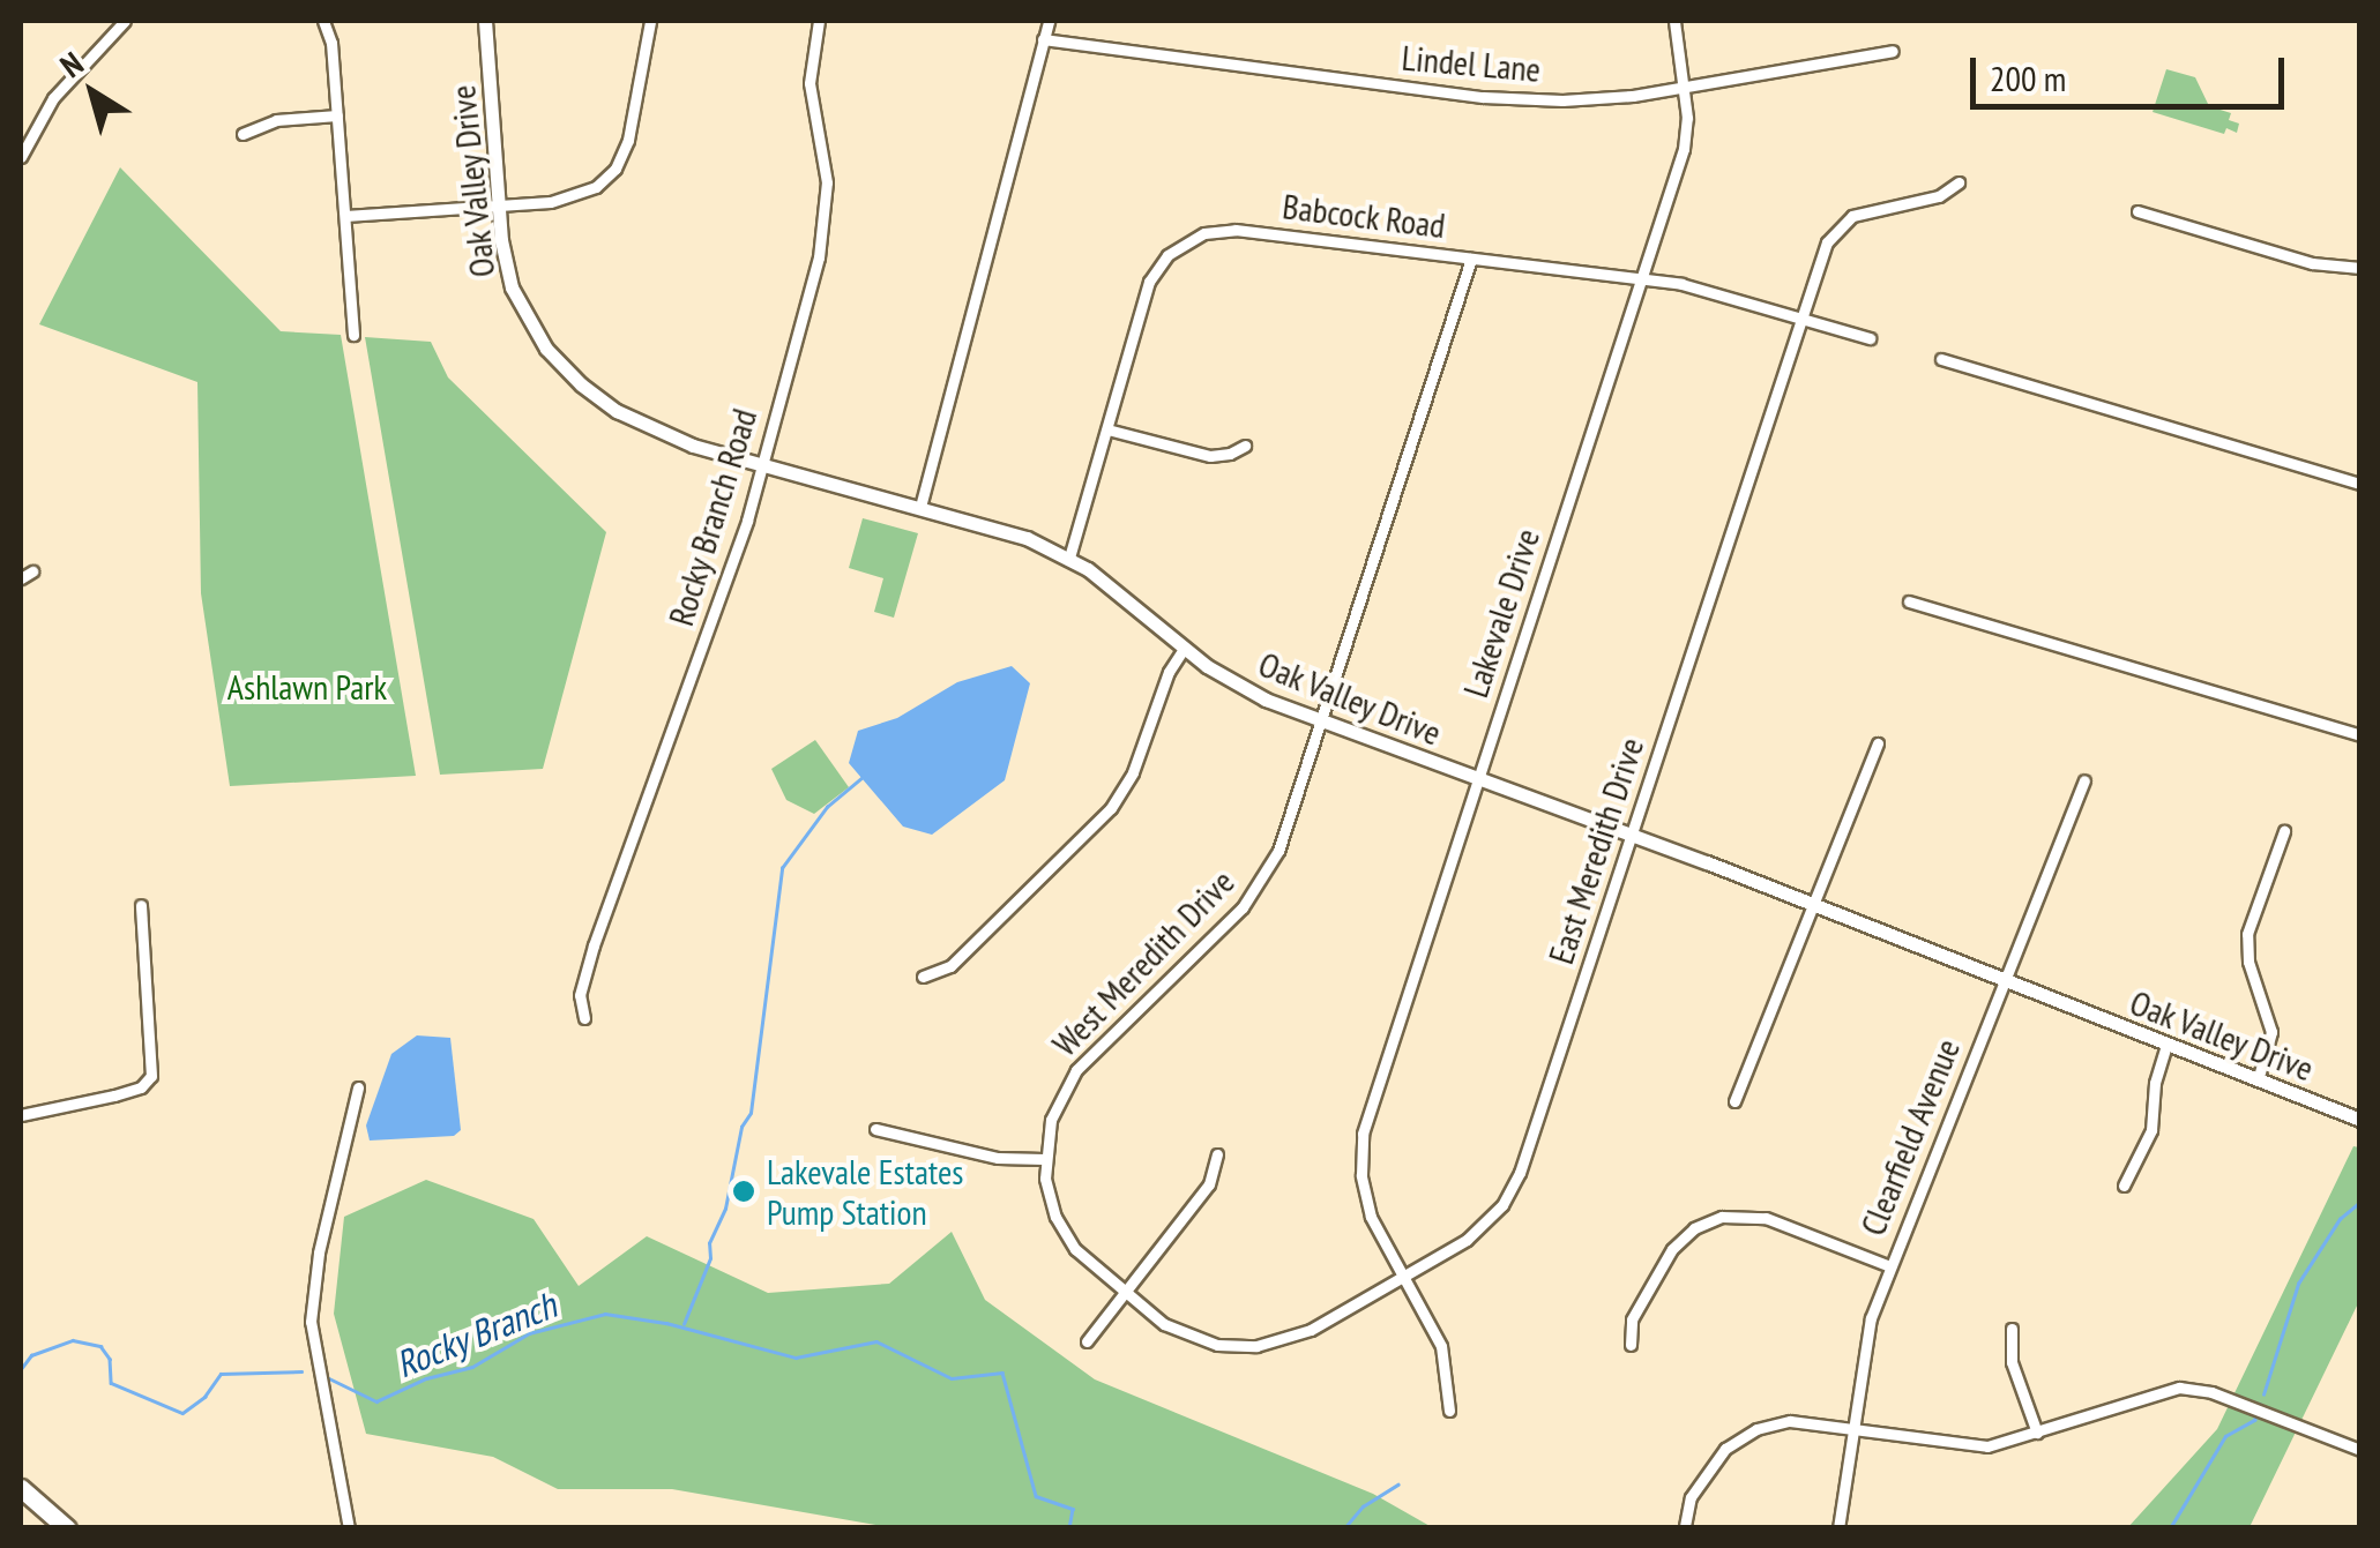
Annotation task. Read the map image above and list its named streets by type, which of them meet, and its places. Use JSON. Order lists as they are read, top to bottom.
{
  "streets": {
    "street": [
      "Lindel Lane",
      "Oak Valley Drive",
      "Babcock Road",
      "Rocky Branch Road",
      "Lakevale Drive",
      "East Meredith Drive",
      "West Meredith Drive",
      "Clearfield Avenue"
    ]
  },
  "crossings": [
    ["Lindel Lane", "Lakevale Drive"],
    ["Oak Valley Drive", "Babcock Road"],
    ["Oak Valley Drive", "Rocky Branch Road"],
    ["Oak Valley Drive", "Lakevale Drive"],
    ["Oak Valley Drive", "East Meredith Drive"],
    ["Oak Valley Drive", "West Meredith Drive"],
    ["Oak Valley Drive", "Clearfield Avenue"],
    ["Babcock Road", "Lakevale Drive"],
    ["Babcock Road", "East Meredith Drive"],
    ["Babcock Road", "West Meredith Drive"],
    ["Lakevale Drive", "East Meredith Drive"],
    ["East Meredith Drive", "West Meredith Drive"]
  ],
  "water": ["Rocky Branch"],
  "parks": ["Ashlawn Park"],
  "places": ["Lakevale Estates Pump Station"],
  "scale_bar": "200 m",
  "north": "top left"
}
